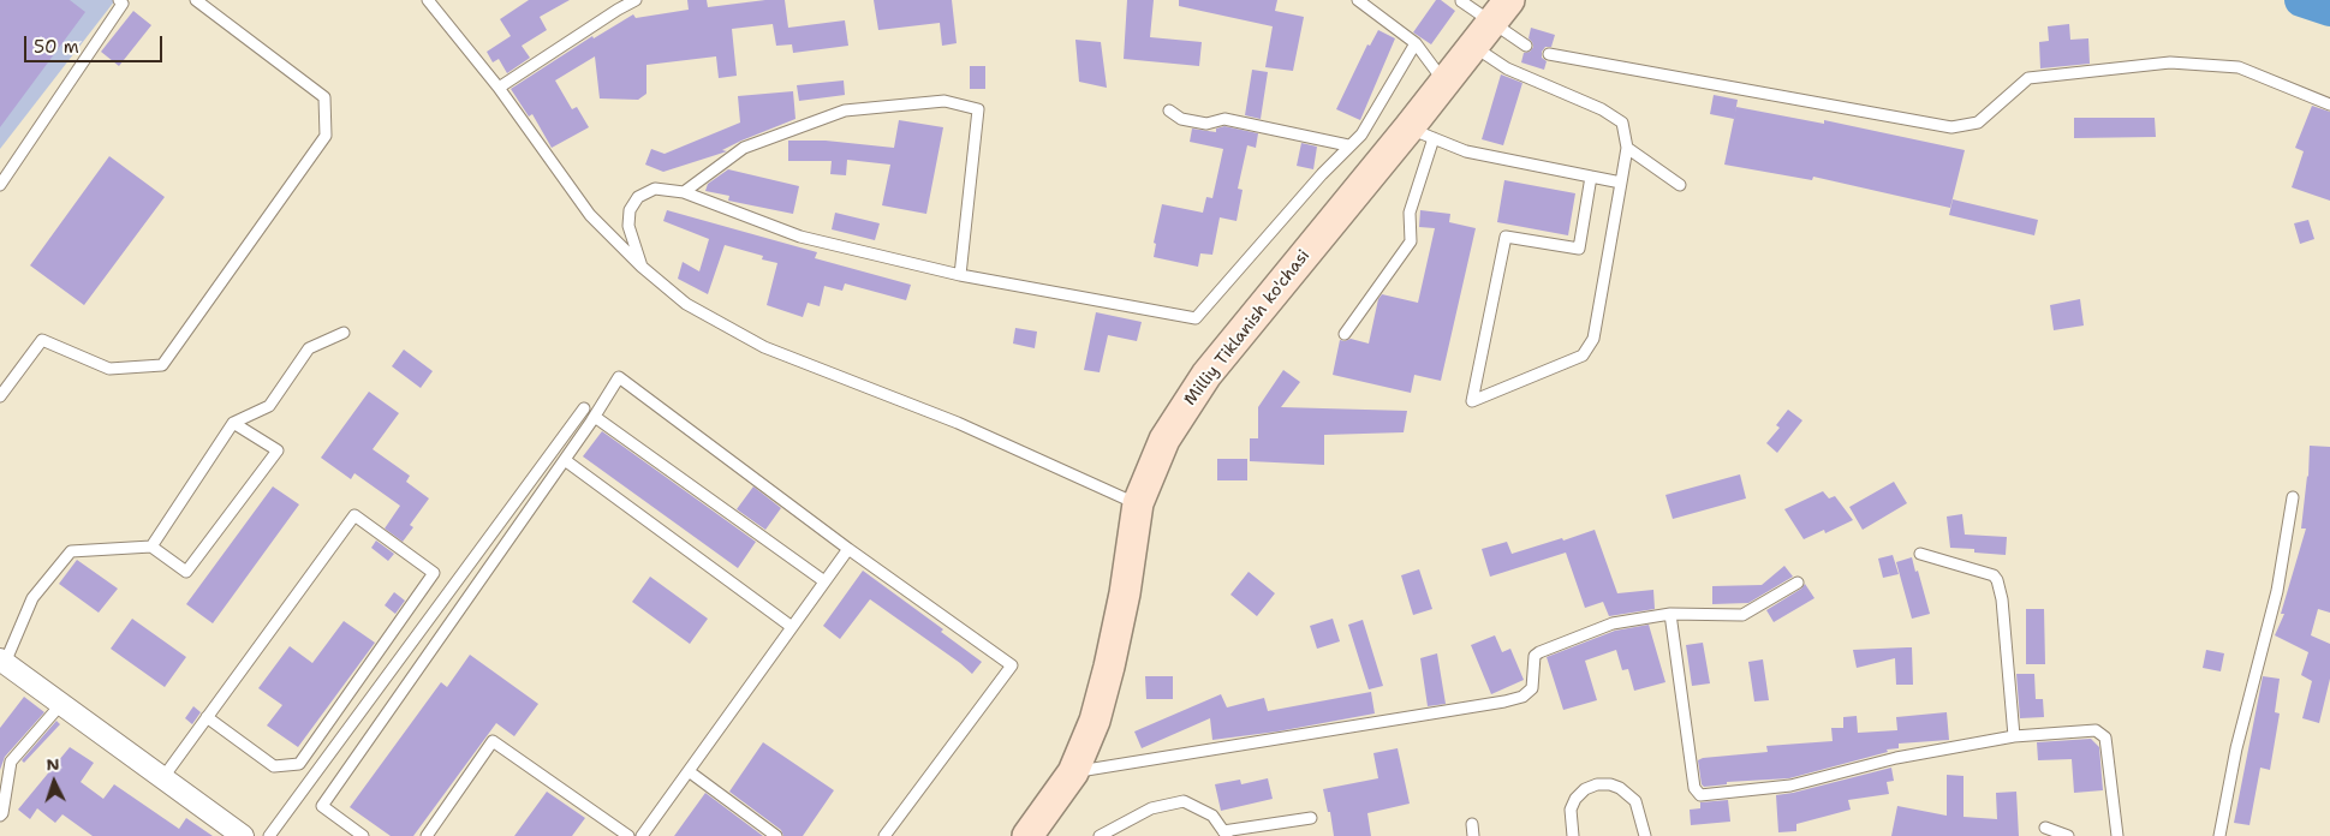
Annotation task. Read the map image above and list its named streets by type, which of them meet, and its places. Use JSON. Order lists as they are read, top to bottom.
{
  "streets": {
    "main road": ["Milliy Tiklanish ko'chasi"]
  },
  "scale_bar": "50 m",
  "north": "top"
}
